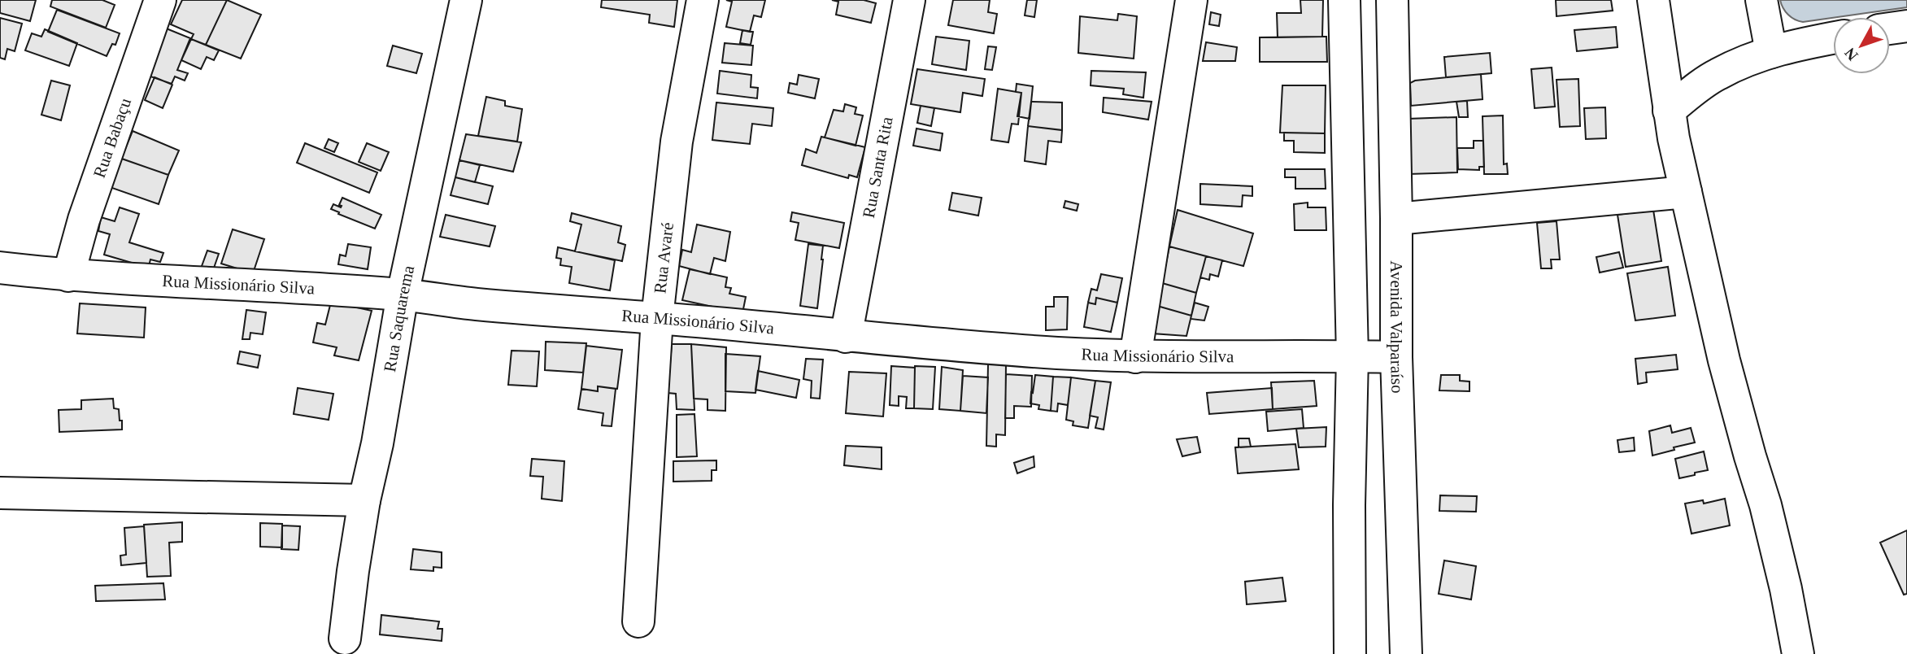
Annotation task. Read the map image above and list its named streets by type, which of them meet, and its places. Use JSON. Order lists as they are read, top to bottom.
{
  "streets": {
    "street": [
      "Rua Babaçu",
      "Rua Santa Rita",
      "Rua Avaré",
      "Rua Missionário Silva",
      "Rua Saquarema",
      "Avenida Valparaíso"
    ]
  },
  "crossings": [
    ["Rua Babaçu", "Rua Missionário Silva"],
    ["Rua Santa Rita", "Rua Missionário Silva"],
    ["Rua Avaré", "Rua Missionário Silva"],
    ["Rua Missionário Silva", "Rua Saquarema"],
    ["Rua Missionário Silva", "Avenida Valparaíso"]
  ],
  "north": "bottom left"
}
